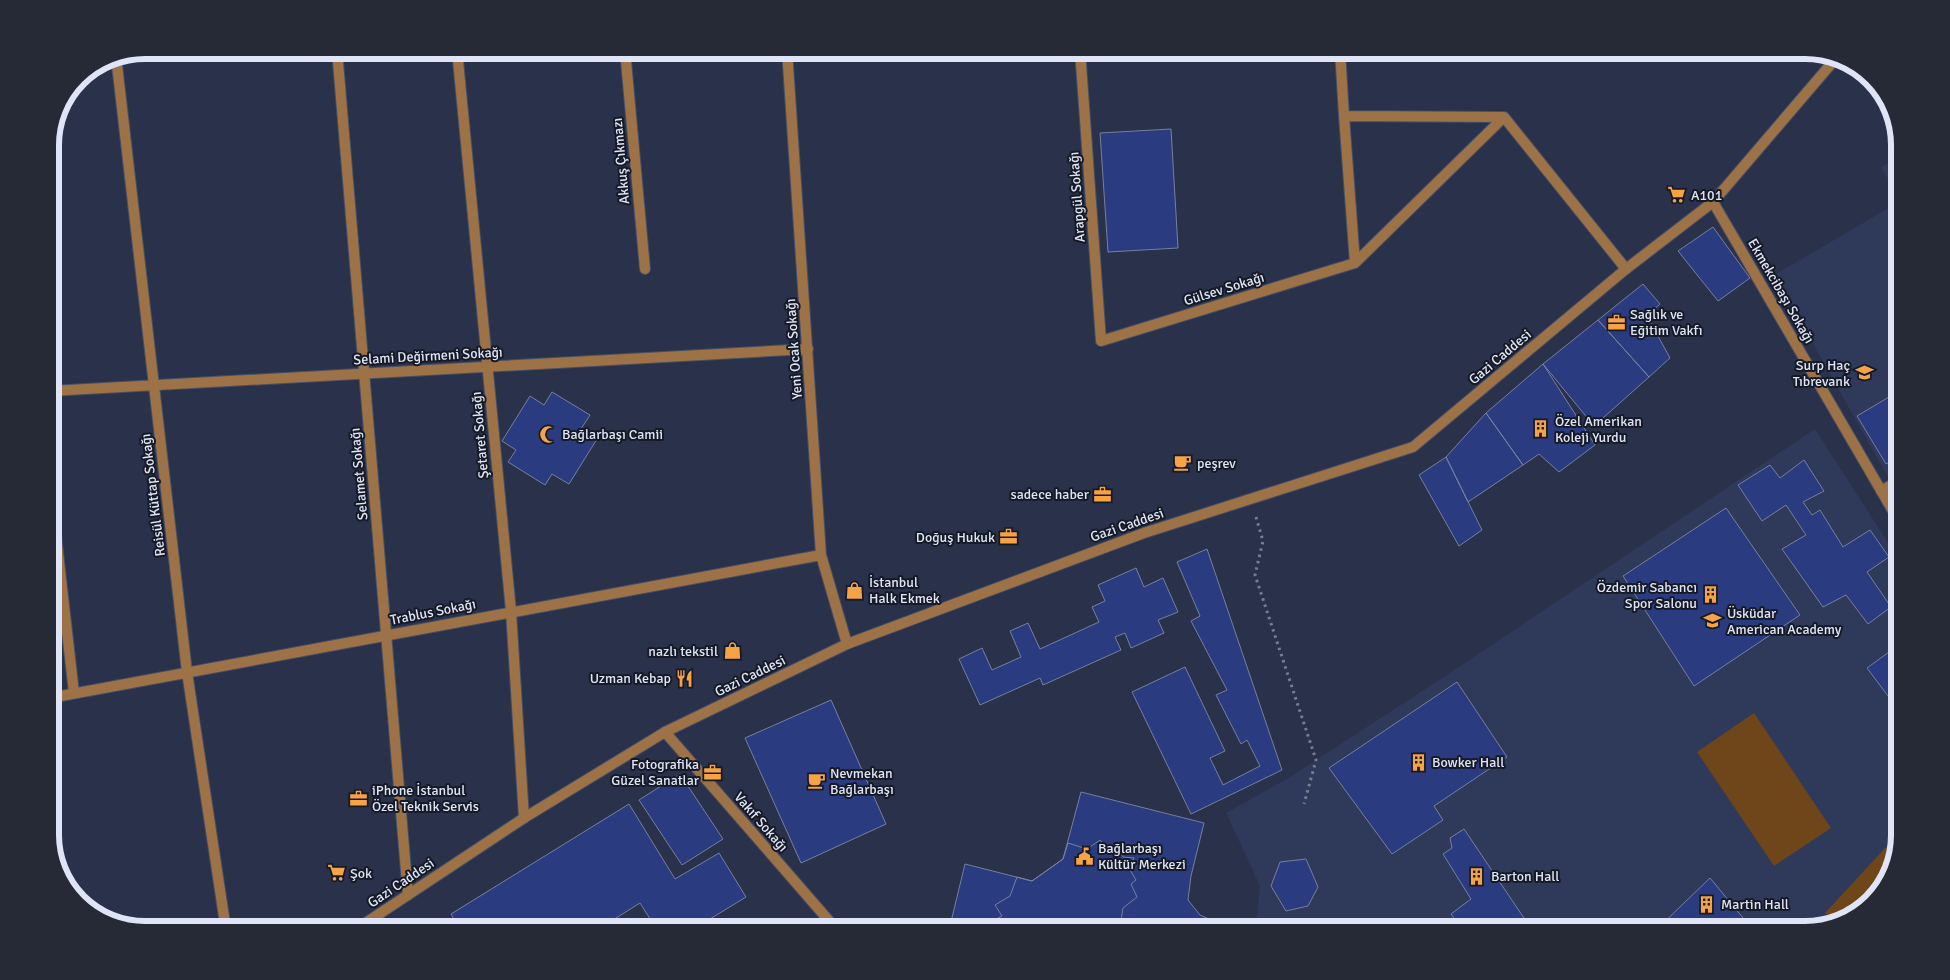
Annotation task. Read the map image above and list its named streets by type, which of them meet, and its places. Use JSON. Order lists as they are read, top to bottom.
{
  "streets": {
    "street": [
      "Akkuş Çıkmazı",
      "Arapgül Sokağı",
      "Gülsev Sokağı",
      "Ekmekcibaşı Sokağı",
      "Yeni Ocak Sokağı",
      "Selami Değirmeni Sokağı",
      "Gazi Caddesi",
      "Şetaret Sokağı",
      "Selamet Sokağı",
      "Reisül Küttap Sokağı",
      "Trablus Sokağı",
      "Vakıf Sokağı"
    ]
  },
  "crossings": [
    ["Arapgül Sokağı", "Gülsev Sokağı"],
    ["Ekmekcibaşı Sokağı", "Gazi Caddesi"],
    ["Yeni Ocak Sokağı", "Selami Değirmeni Sokağı"],
    ["Yeni Ocak Sokağı", "Gazi Caddesi"],
    ["Yeni Ocak Sokağı", "Trablus Sokağı"],
    ["Selami Değirmeni Sokağı", "Şetaret Sokağı"],
    ["Selami Değirmeni Sokağı", "Selamet Sokağı"],
    ["Selami Değirmeni Sokağı", "Reisül Küttap Sokağı"],
    ["Gazi Caddesi", "Şetaret Sokağı"],
    ["Gazi Caddesi", "Selamet Sokağı"],
    ["Gazi Caddesi", "Vakıf Sokağı"],
    ["Şetaret Sokağı", "Trablus Sokağı"],
    ["Selamet Sokağı", "Trablus Sokağı"],
    ["Reisül Küttap Sokağı", "Trablus Sokağı"]
  ],
  "places": {
    "supermarket": ["A101", "Şok"],
    "office": [
      "Sağlık ve Eğitim Vakfı",
      "sadece haber",
      "Doğuş Hukuk",
      "Fotografika Güzel Sanatlar",
      "iPhone İstanbul Özel Teknik Servis"
    ],
    "school or university": ["Surp Haç Tıbrevank", "Üsküdar American Academy"],
    "building": [
      "Özel Amerikan Koleji Yurdu",
      "Özdemir Sabancı Spor Salonu",
      "Bowker Hall",
      "Barton Hall",
      "Martin Hall"
    ],
    "mosque": ["Bağlarbaşı Camii"],
    "cafe": ["peşrev", "Nevmekan Bağlarbaşı"],
    "shop": ["İstanbul Halk Ekmek", "nazlı tekstil"],
    "restaurant": ["Uzman Kebap"],
    "public building": ["Bağlarbaşı Kültür Merkezi"]
  }
}
